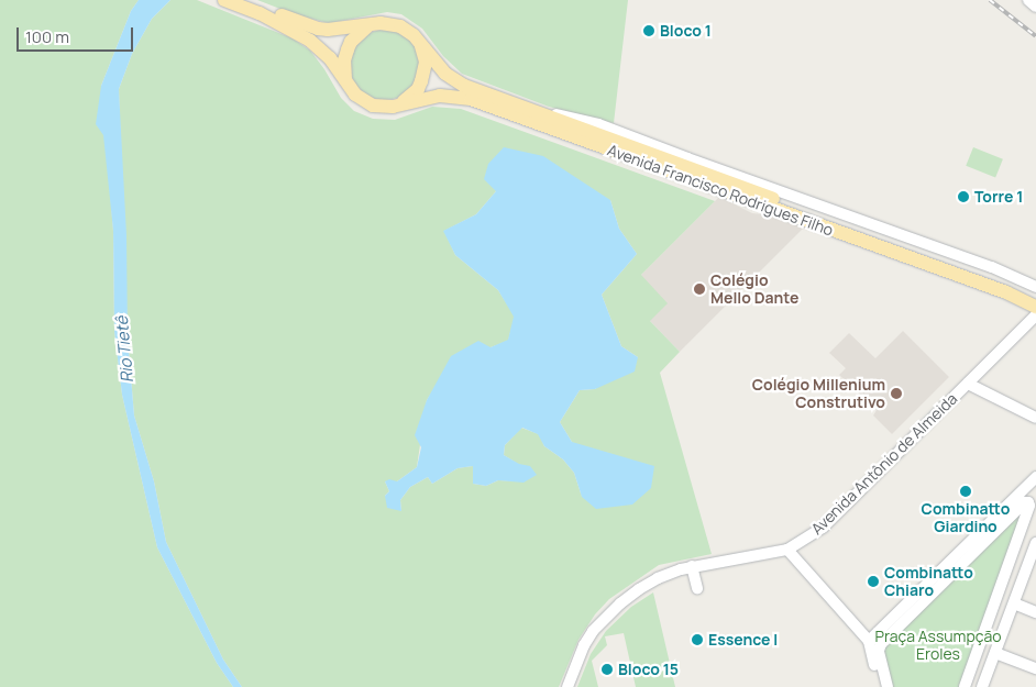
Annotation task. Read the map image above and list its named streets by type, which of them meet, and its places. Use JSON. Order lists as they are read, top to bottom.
{
  "streets": {
    "main road": ["Avenida Francisco Rodrigues Filho"],
    "street": ["Avenida Antônio de Almeida"]
  },
  "water": ["Rio Tietê"],
  "parks": ["Praça Assumpção Eroles"],
  "places": [
    "Bloco 1",
    "Torre 1",
    "Colégio Mello Dante",
    "Colégio Millenium Construtivo",
    "Combinatto Giardino",
    "Combinatto Chiaro",
    "Essence I",
    "Bloco 15"
  ],
  "scale_bar": "100 m"
}
